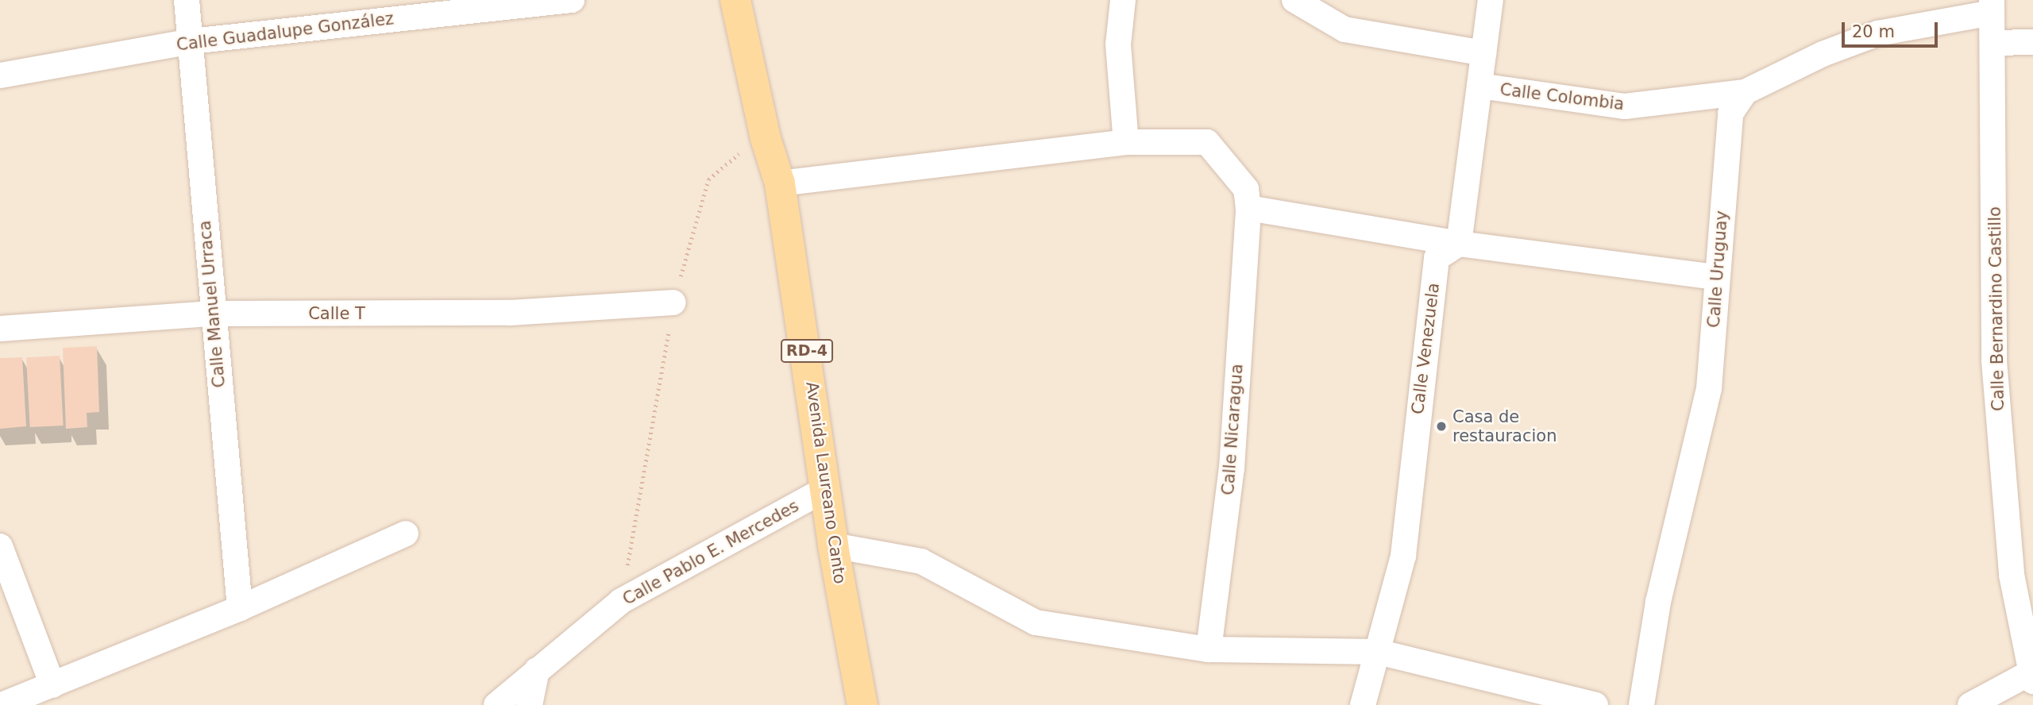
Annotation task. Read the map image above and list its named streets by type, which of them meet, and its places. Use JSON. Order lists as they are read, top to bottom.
{
  "streets": {
    "main road": ["RD-4", "Avenida Laureano Canto"],
    "street": [
      "Calle Guadalupe González",
      "Calle Colombia",
      "Calle Uruguay",
      "Calle Manuel Urraca",
      "Calle Bernardino Castillo",
      "Calle T",
      "Calle Venezuela",
      "Calle Nicaragua",
      "Calle Pablo E. Mercedes"
    ]
  },
  "crossings": [
    ["Calle Guadalupe González", "Calle Manuel Urraca"],
    ["Calle Colombia", "Calle Uruguay"],
    ["Calle Manuel Urraca", "Calle T"],
    ["Avenida Laureano Canto", "Calle Pablo E. Mercedes"]
  ],
  "places": ["Casa de restauracion"],
  "scale_bar": "20 m"
}
